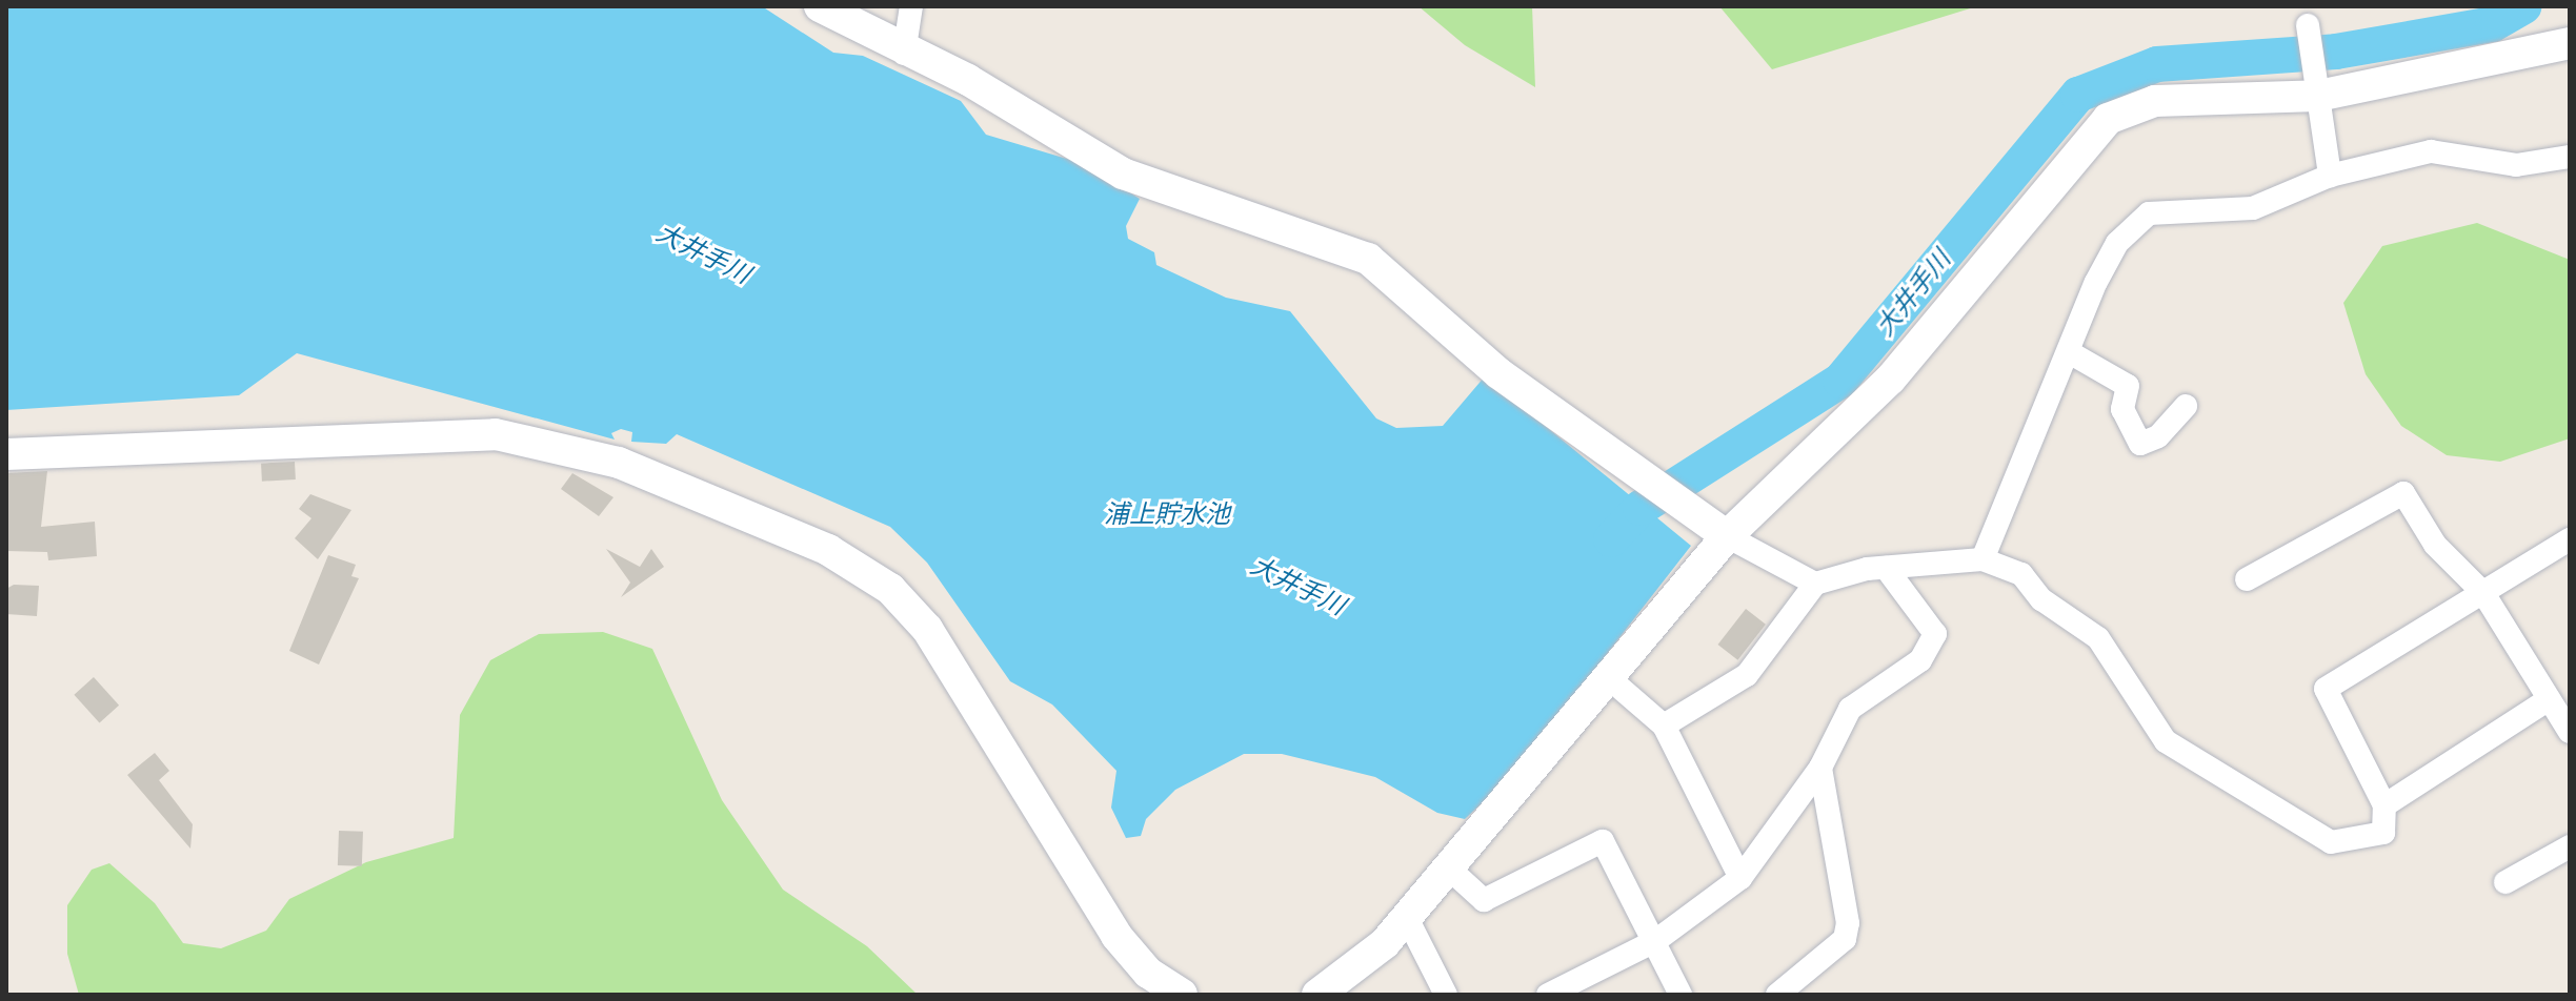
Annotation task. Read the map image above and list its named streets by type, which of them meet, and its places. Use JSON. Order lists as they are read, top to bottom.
{
  "water": ["大井手川", "浦上貯水池"]
}
